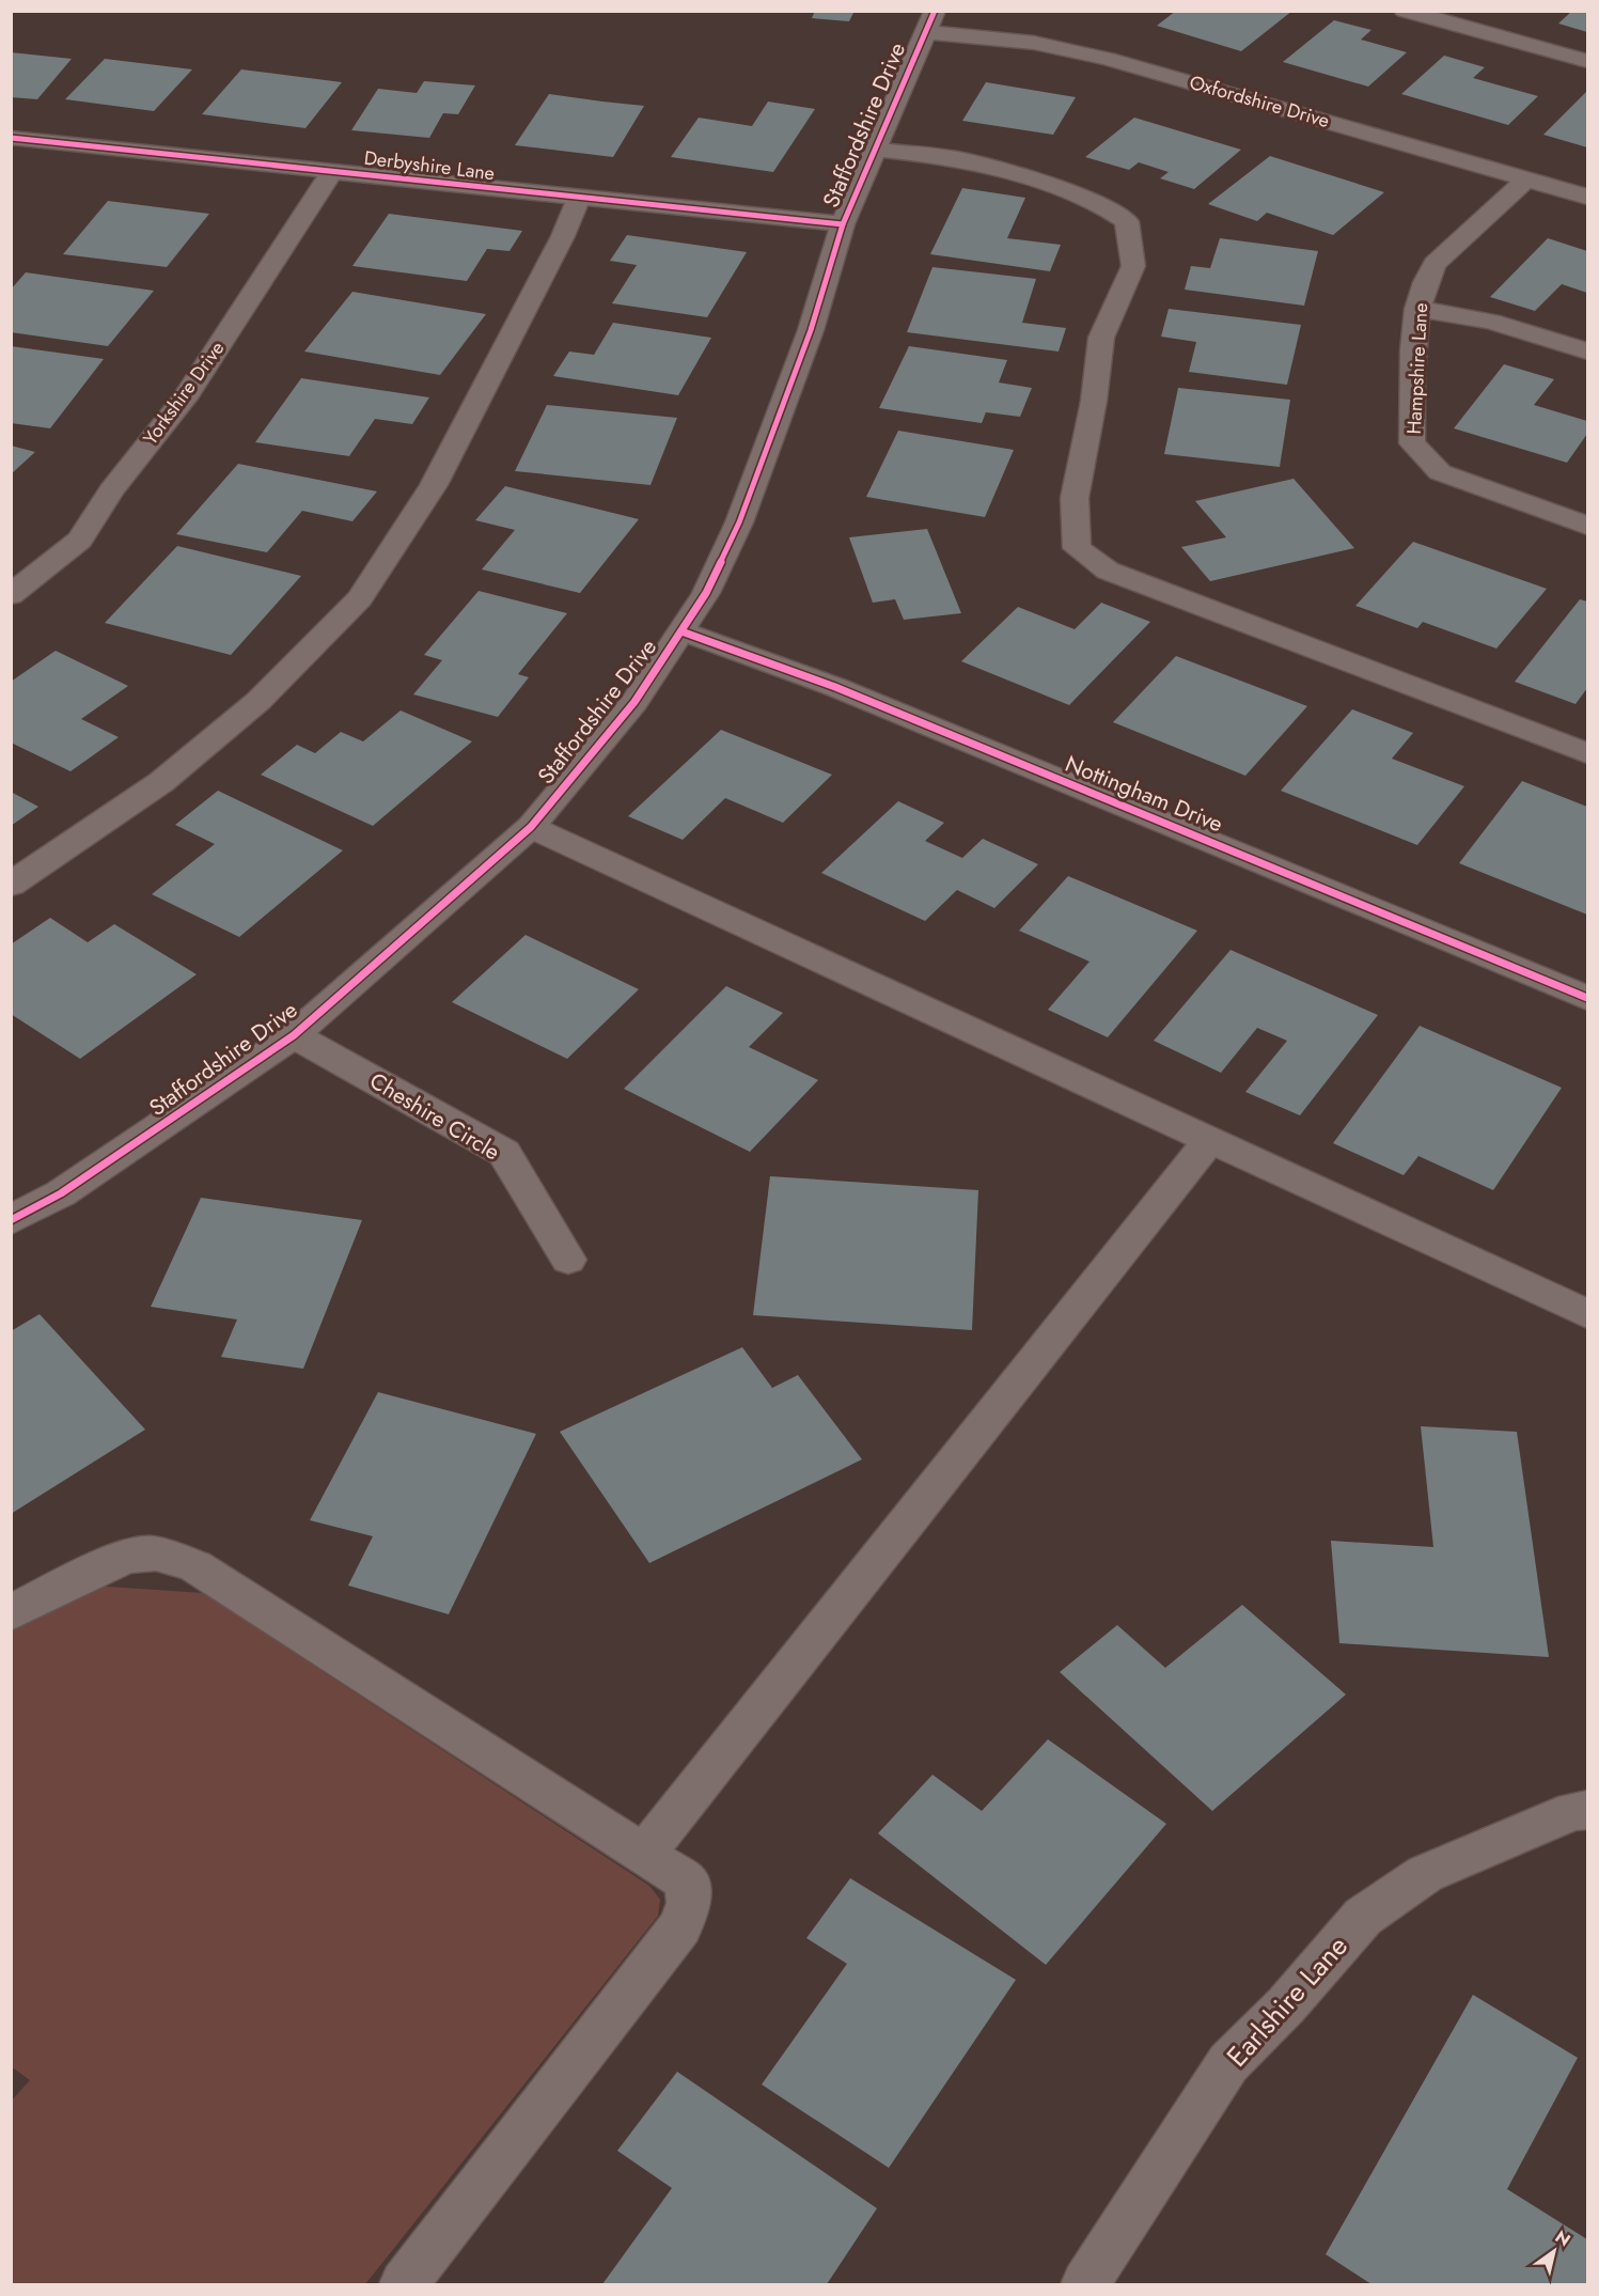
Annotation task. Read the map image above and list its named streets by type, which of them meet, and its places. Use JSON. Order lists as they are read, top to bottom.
{
  "streets": {
    "street": [
      "Oxfordshire Drive",
      "Staffordshire Drive",
      "Derbyshire Lane",
      "Hampshire Lane",
      "Yorkshire Drive",
      "Nottingham Drive",
      "Cheshire Circle",
      "Earlshire Lane"
    ]
  },
  "crossings": [
    ["Oxfordshire Drive", "Staffordshire Drive"],
    ["Oxfordshire Drive", "Hampshire Lane"],
    ["Staffordshire Drive", "Derbyshire Lane"],
    ["Staffordshire Drive", "Nottingham Drive"],
    ["Staffordshire Drive", "Cheshire Circle"],
    ["Derbyshire Lane", "Yorkshire Drive"]
  ],
  "north": "top right"
}
